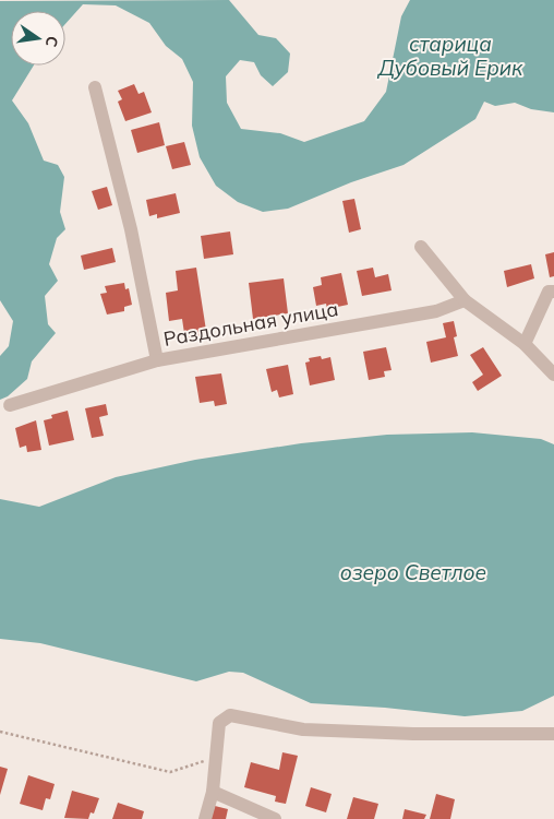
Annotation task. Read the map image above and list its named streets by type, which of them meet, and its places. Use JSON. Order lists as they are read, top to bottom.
{
  "streets": {
    "street": ["Раздольная улица"]
  },
  "water": ["старица Дубовый Ерик", "озеро Светлое"],
  "north": "right"
}
